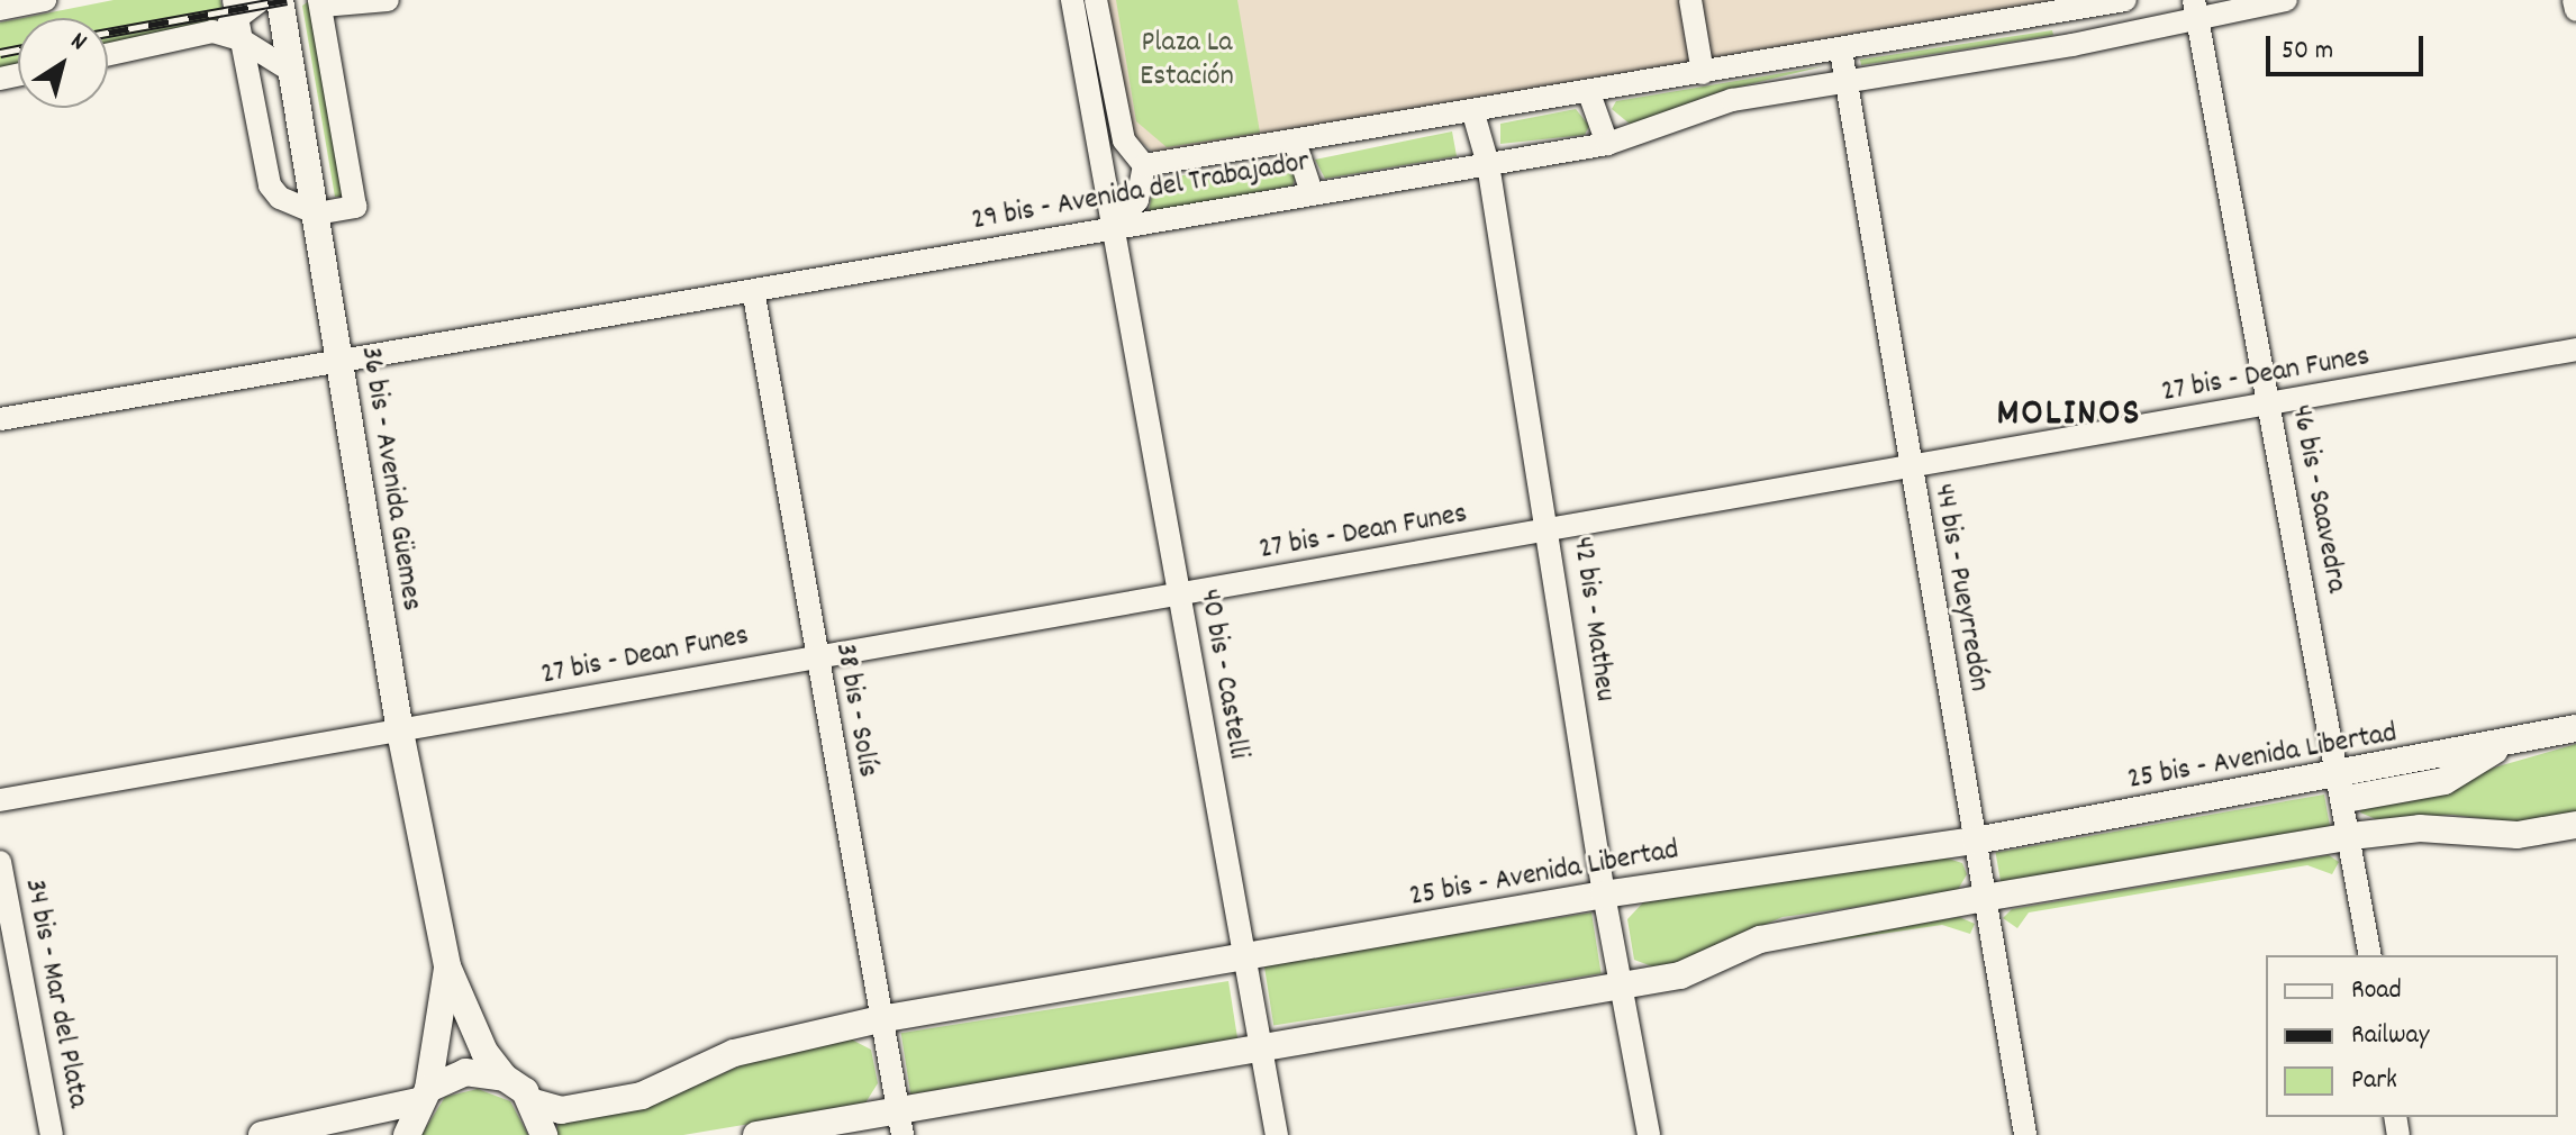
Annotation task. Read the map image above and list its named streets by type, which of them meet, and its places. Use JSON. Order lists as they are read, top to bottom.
{
  "streets": {
    "main road": ["36 bis - Avenida Güemes", "25 bis - Avenida Libertad"],
    "street": [
      "29 bis - Avenida del Trabajador",
      "27 bis - Dean Funes",
      "46 bis - Saavedra",
      "44 bis - Pueyrredón",
      "42 bis - Matheu",
      "40 bis - Castelli",
      "38 bis - Solís",
      "34 bis - Mar del Plata"
    ]
  },
  "crossings": [
    ["29 bis - Avenida del Trabajador", "36 bis - Avenida Güemes"],
    ["29 bis - Avenida del Trabajador", "46 bis - Saavedra"],
    ["29 bis - Avenida del Trabajador", "44 bis - Pueyrredón"],
    ["29 bis - Avenida del Trabajador", "42 bis - Matheu"],
    ["29 bis - Avenida del Trabajador", "40 bis - Castelli"],
    ["29 bis - Avenida del Trabajador", "38 bis - Solís"],
    ["27 bis - Dean Funes", "36 bis - Avenida Güemes"],
    ["27 bis - Dean Funes", "46 bis - Saavedra"],
    ["27 bis - Dean Funes", "44 bis - Pueyrredón"],
    ["27 bis - Dean Funes", "42 bis - Matheu"],
    ["27 bis - Dean Funes", "40 bis - Castelli"],
    ["27 bis - Dean Funes", "38 bis - Solís"],
    ["36 bis - Avenida Güemes", "25 bis - Avenida Libertad"],
    ["46 bis - Saavedra", "25 bis - Avenida Libertad"],
    ["44 bis - Pueyrredón", "25 bis - Avenida Libertad"],
    ["42 bis - Matheu", "25 bis - Avenida Libertad"],
    ["40 bis - Castelli", "25 bis - Avenida Libertad"],
    ["38 bis - Solís", "25 bis - Avenida Libertad"]
  ],
  "districts": ["MOLINOS"],
  "parks": ["Plaza La Estación"],
  "legend": ["Road", "Railway", "Park"],
  "scale_bar": "50 m",
  "north": "top right"
}
